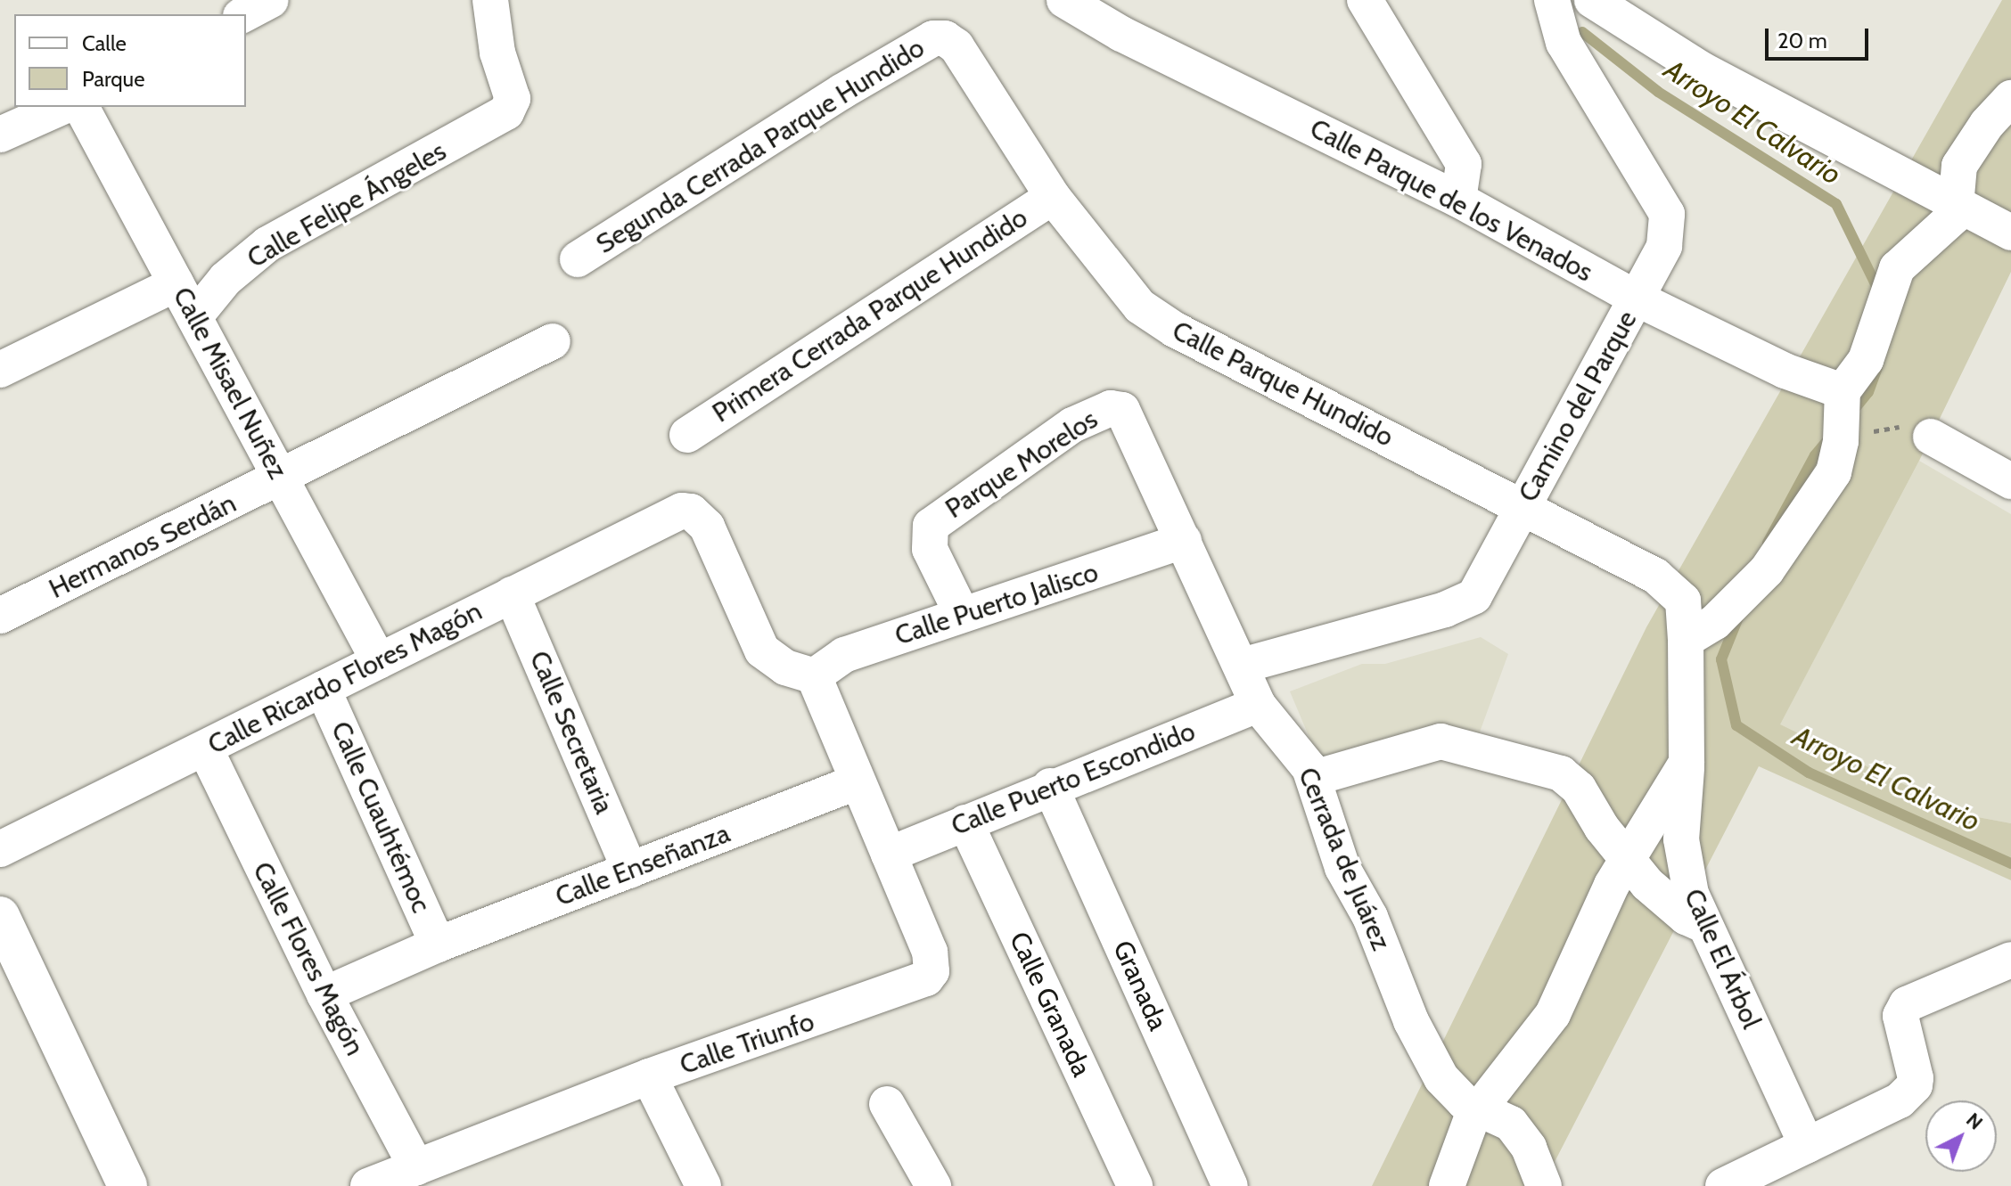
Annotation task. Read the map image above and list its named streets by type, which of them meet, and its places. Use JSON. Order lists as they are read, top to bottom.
{
  "streets": {
    "street": [
      "Segunda Cerrada Parque Hundido",
      "Calle Parque de los Venados",
      "Calle Felipe Ángeles",
      "Primera Cerrada Parque Hundido",
      "Calle Misael Nuñez",
      "Calle Parque Hundido",
      "Camino del Parque",
      "Parque Morelos",
      "Hermanos Serdán",
      "Calle Puerto Jalisco",
      "Calle Ricardo Flores Magón",
      "Calle Secretaria",
      "Calle Puerto Escondido",
      "Calle Cuauhtémoc",
      "Cerrada de Juárez",
      "Calle Enseñanza",
      "Calle Flores Magón",
      "Calle El Árbol",
      "Granada",
      "Calle Granada",
      "Calle Triunfo"
    ]
  },
  "crossings": [
    ["Segunda Cerrada Parque Hundido", "Calle Parque Hundido"],
    ["Calle Parque de los Venados", "Camino del Parque"],
    ["Calle Felipe Ángeles", "Calle Misael Nuñez"],
    ["Primera Cerrada Parque Hundido", "Calle Parque Hundido"],
    ["Calle Misael Nuñez", "Hermanos Serdán"],
    ["Calle Misael Nuñez", "Calle Ricardo Flores Magón"],
    ["Calle Parque Hundido", "Camino del Parque"],
    ["Calle Parque Hundido", "Calle El Árbol"],
    ["Camino del Parque", "Cerrada de Juárez"],
    ["Parque Morelos", "Calle Puerto Jalisco"],
    ["Parque Morelos", "Cerrada de Juárez"],
    ["Calle Puerto Jalisco", "Calle Ricardo Flores Magón"],
    ["Calle Puerto Jalisco", "Cerrada de Juárez"],
    ["Calle Ricardo Flores Magón", "Calle Secretaria"],
    ["Calle Ricardo Flores Magón", "Calle Cuauhtémoc"],
    ["Calle Ricardo Flores Magón", "Calle Flores Magón"],
    ["Calle Secretaria", "Calle Enseñanza"],
    ["Calle Puerto Escondido", "Cerrada de Juárez"],
    ["Calle Puerto Escondido", "Granada"],
    ["Calle Puerto Escondido", "Calle Granada"],
    ["Calle Puerto Escondido", "Calle Triunfo"],
    ["Calle Cuauhtémoc", "Calle Enseñanza"],
    ["Calle Enseñanza", "Calle Flores Magón"],
    ["Calle Enseñanza", "Calle Triunfo"],
    ["Calle Flores Magón", "Calle Triunfo"]
  ],
  "water": ["Arroyo El Calvario"],
  "legend": ["Calle", "Parque"],
  "scale_bar": "20 m",
  "north": "top right"
}
